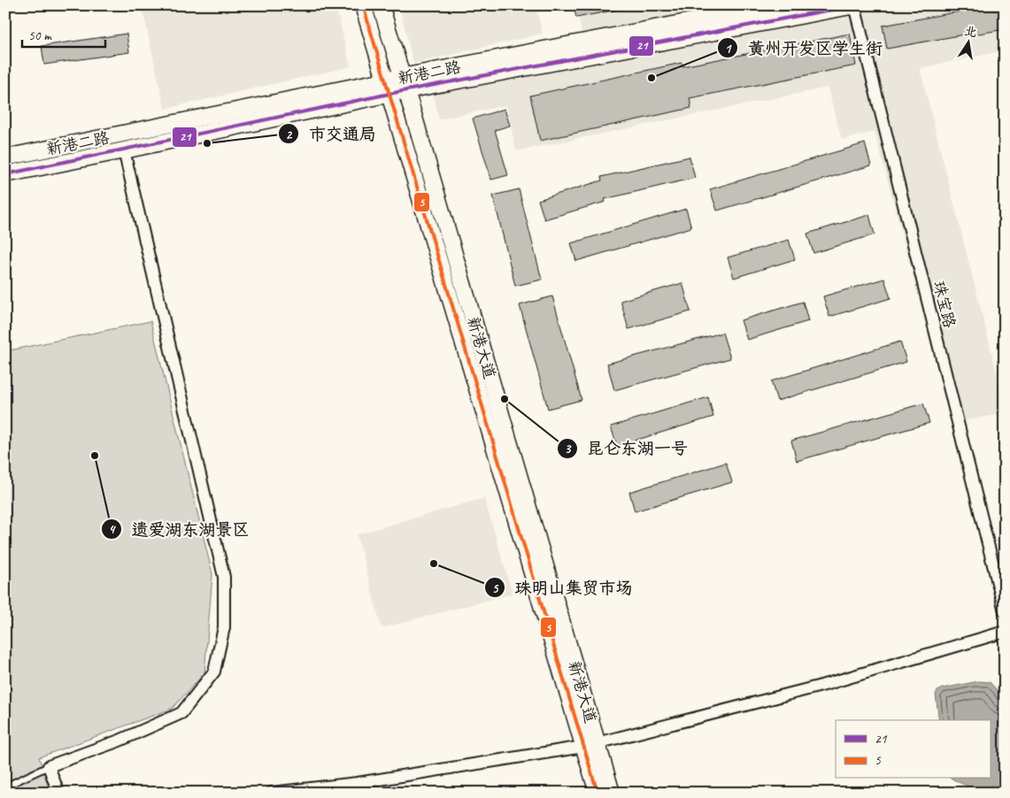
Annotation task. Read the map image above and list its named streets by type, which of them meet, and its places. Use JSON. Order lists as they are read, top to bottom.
{
  "streets": {
    "main road": ["新港二路", "新港大道"],
    "street": ["珠宝路"]
  },
  "crossings": [
    ["新港二路", "珠宝路"],
    ["新港二路", "新港大道"]
  ],
  "places": [
    "黄州开发区学生街",
    "市交通局",
    "昆仑东湖一号",
    "遗爱湖东湖景区",
    "珠明山集贸市场"
  ],
  "lines": ["transit line 21", "transit line 5"],
  "legend": ["21", "5"],
  "scale_bar": "50 m",
  "north": "top"
}
